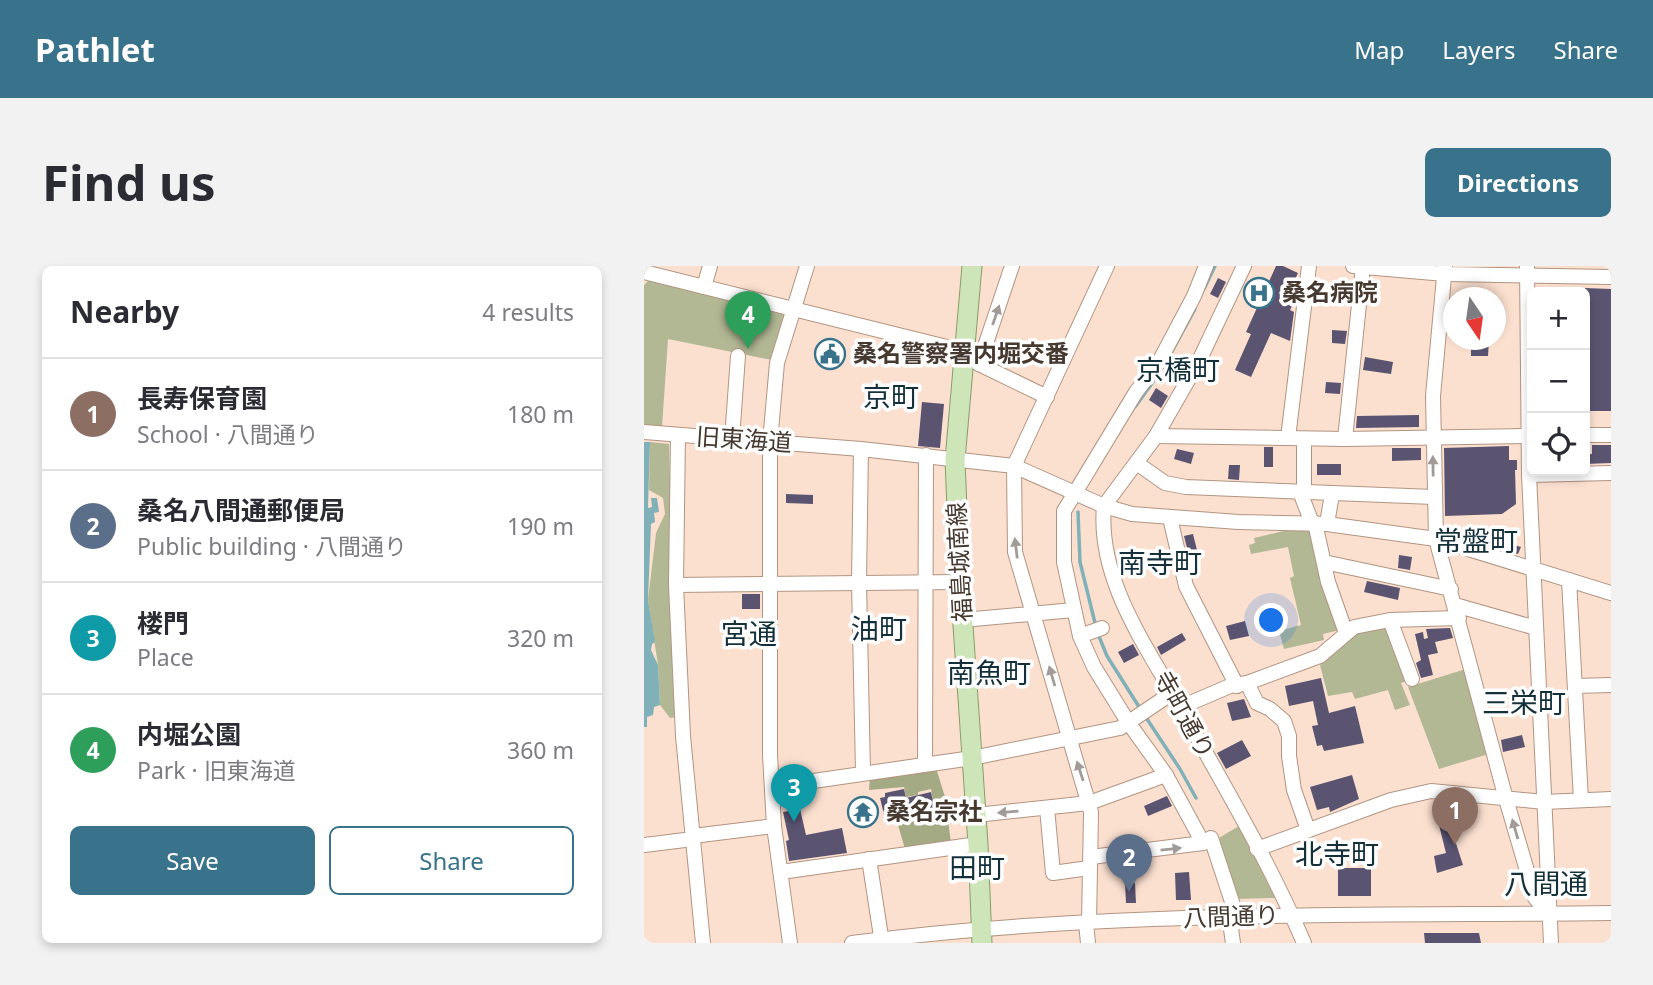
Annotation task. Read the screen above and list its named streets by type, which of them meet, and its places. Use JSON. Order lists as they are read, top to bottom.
{
  "streets": {
    "main road": ["福島城南線"],
    "street": ["旧東海道", "寺町通り", "八間通り"]
  },
  "crossings": [
    ["旧東海道", "福島城南線"],
    ["旧東海道", "寺町通り"],
    ["福島城南線", "八間通り"],
    ["寺町通り", "八間通り"]
  ],
  "districts": [
    "京橋町",
    "京町",
    "常盤町",
    "南寺町",
    "油町",
    "宮通",
    "南魚町",
    "三栄町",
    "北寺町",
    "田町",
    "八間通"
  ],
  "places": {
    "hospital": ["桑名病院"],
    "public building": ["桑名警察署内堀交番"],
    "temple": ["桑名宗社"]
  },
  "north": "bottom",
  "page": {
    "header": "Pathlet",
    "nav": ["Map", "Layers", "Share"],
    "buttons": [
      "Directions",
      ["Save", "Share"]
    ],
    "title": "Find us",
    "heading": ["Nearby", "4 results"],
    "map_buttons": ["+", "−"],
    "pins": [
      "4",
      "3",
      "1",
      "2"
    ],
    "list": [
      {
        "mark": "1",
        "name": "長寿保育園",
        "note": "School · 八間通り",
        "value": "180 m"
      },
      {
        "mark": "2",
        "name": "桑名八間通郵便局",
        "note": "Public building · 八間通り",
        "value": "190 m"
      },
      {
        "mark": "3",
        "name": "楼門",
        "note": "Place",
        "value": "320 m"
      },
      {
        "mark": "4",
        "name": "内堀公園",
        "note": "Park · 旧東海道",
        "value": "360 m"
      }
    ]
  }
}
